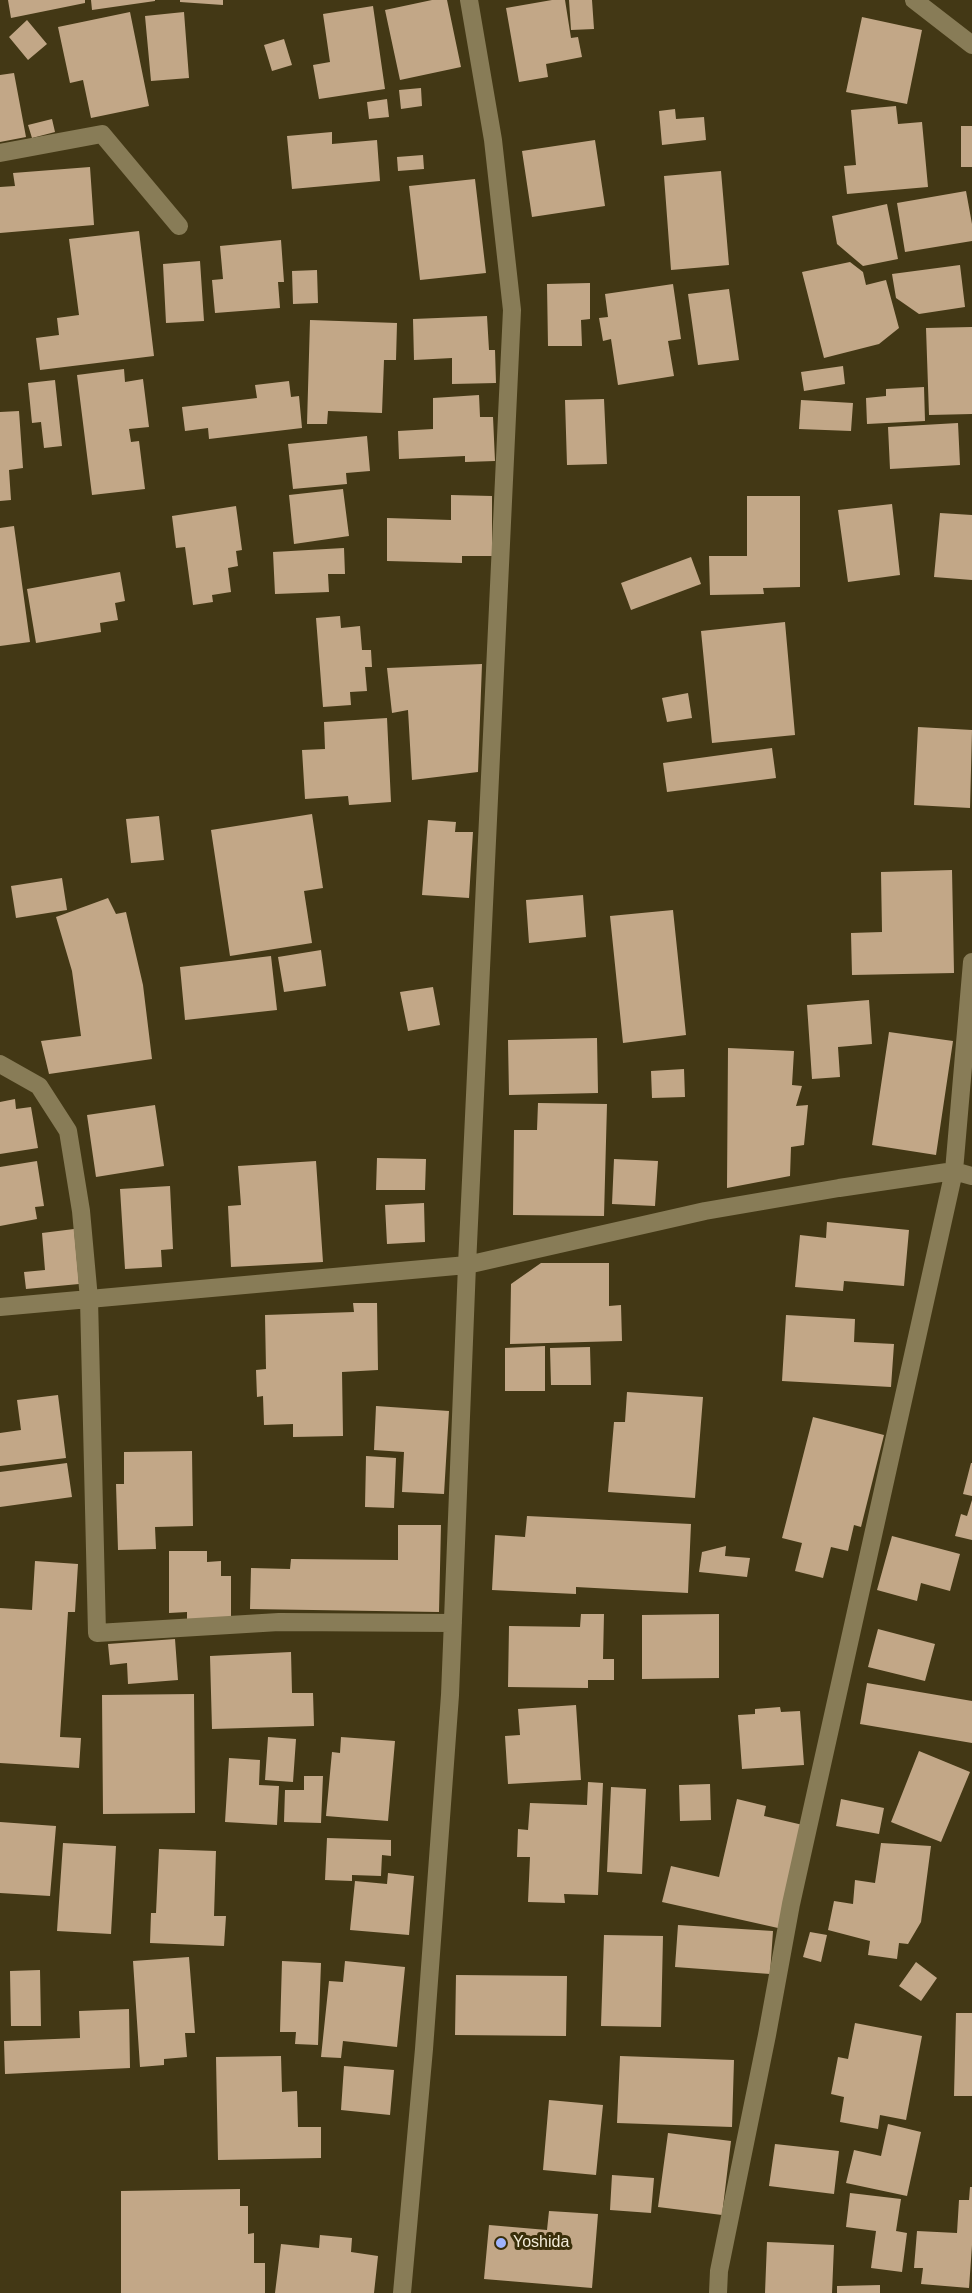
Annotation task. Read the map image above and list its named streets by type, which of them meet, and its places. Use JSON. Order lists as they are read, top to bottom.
{
  "places": ["Yoshida"]
}
